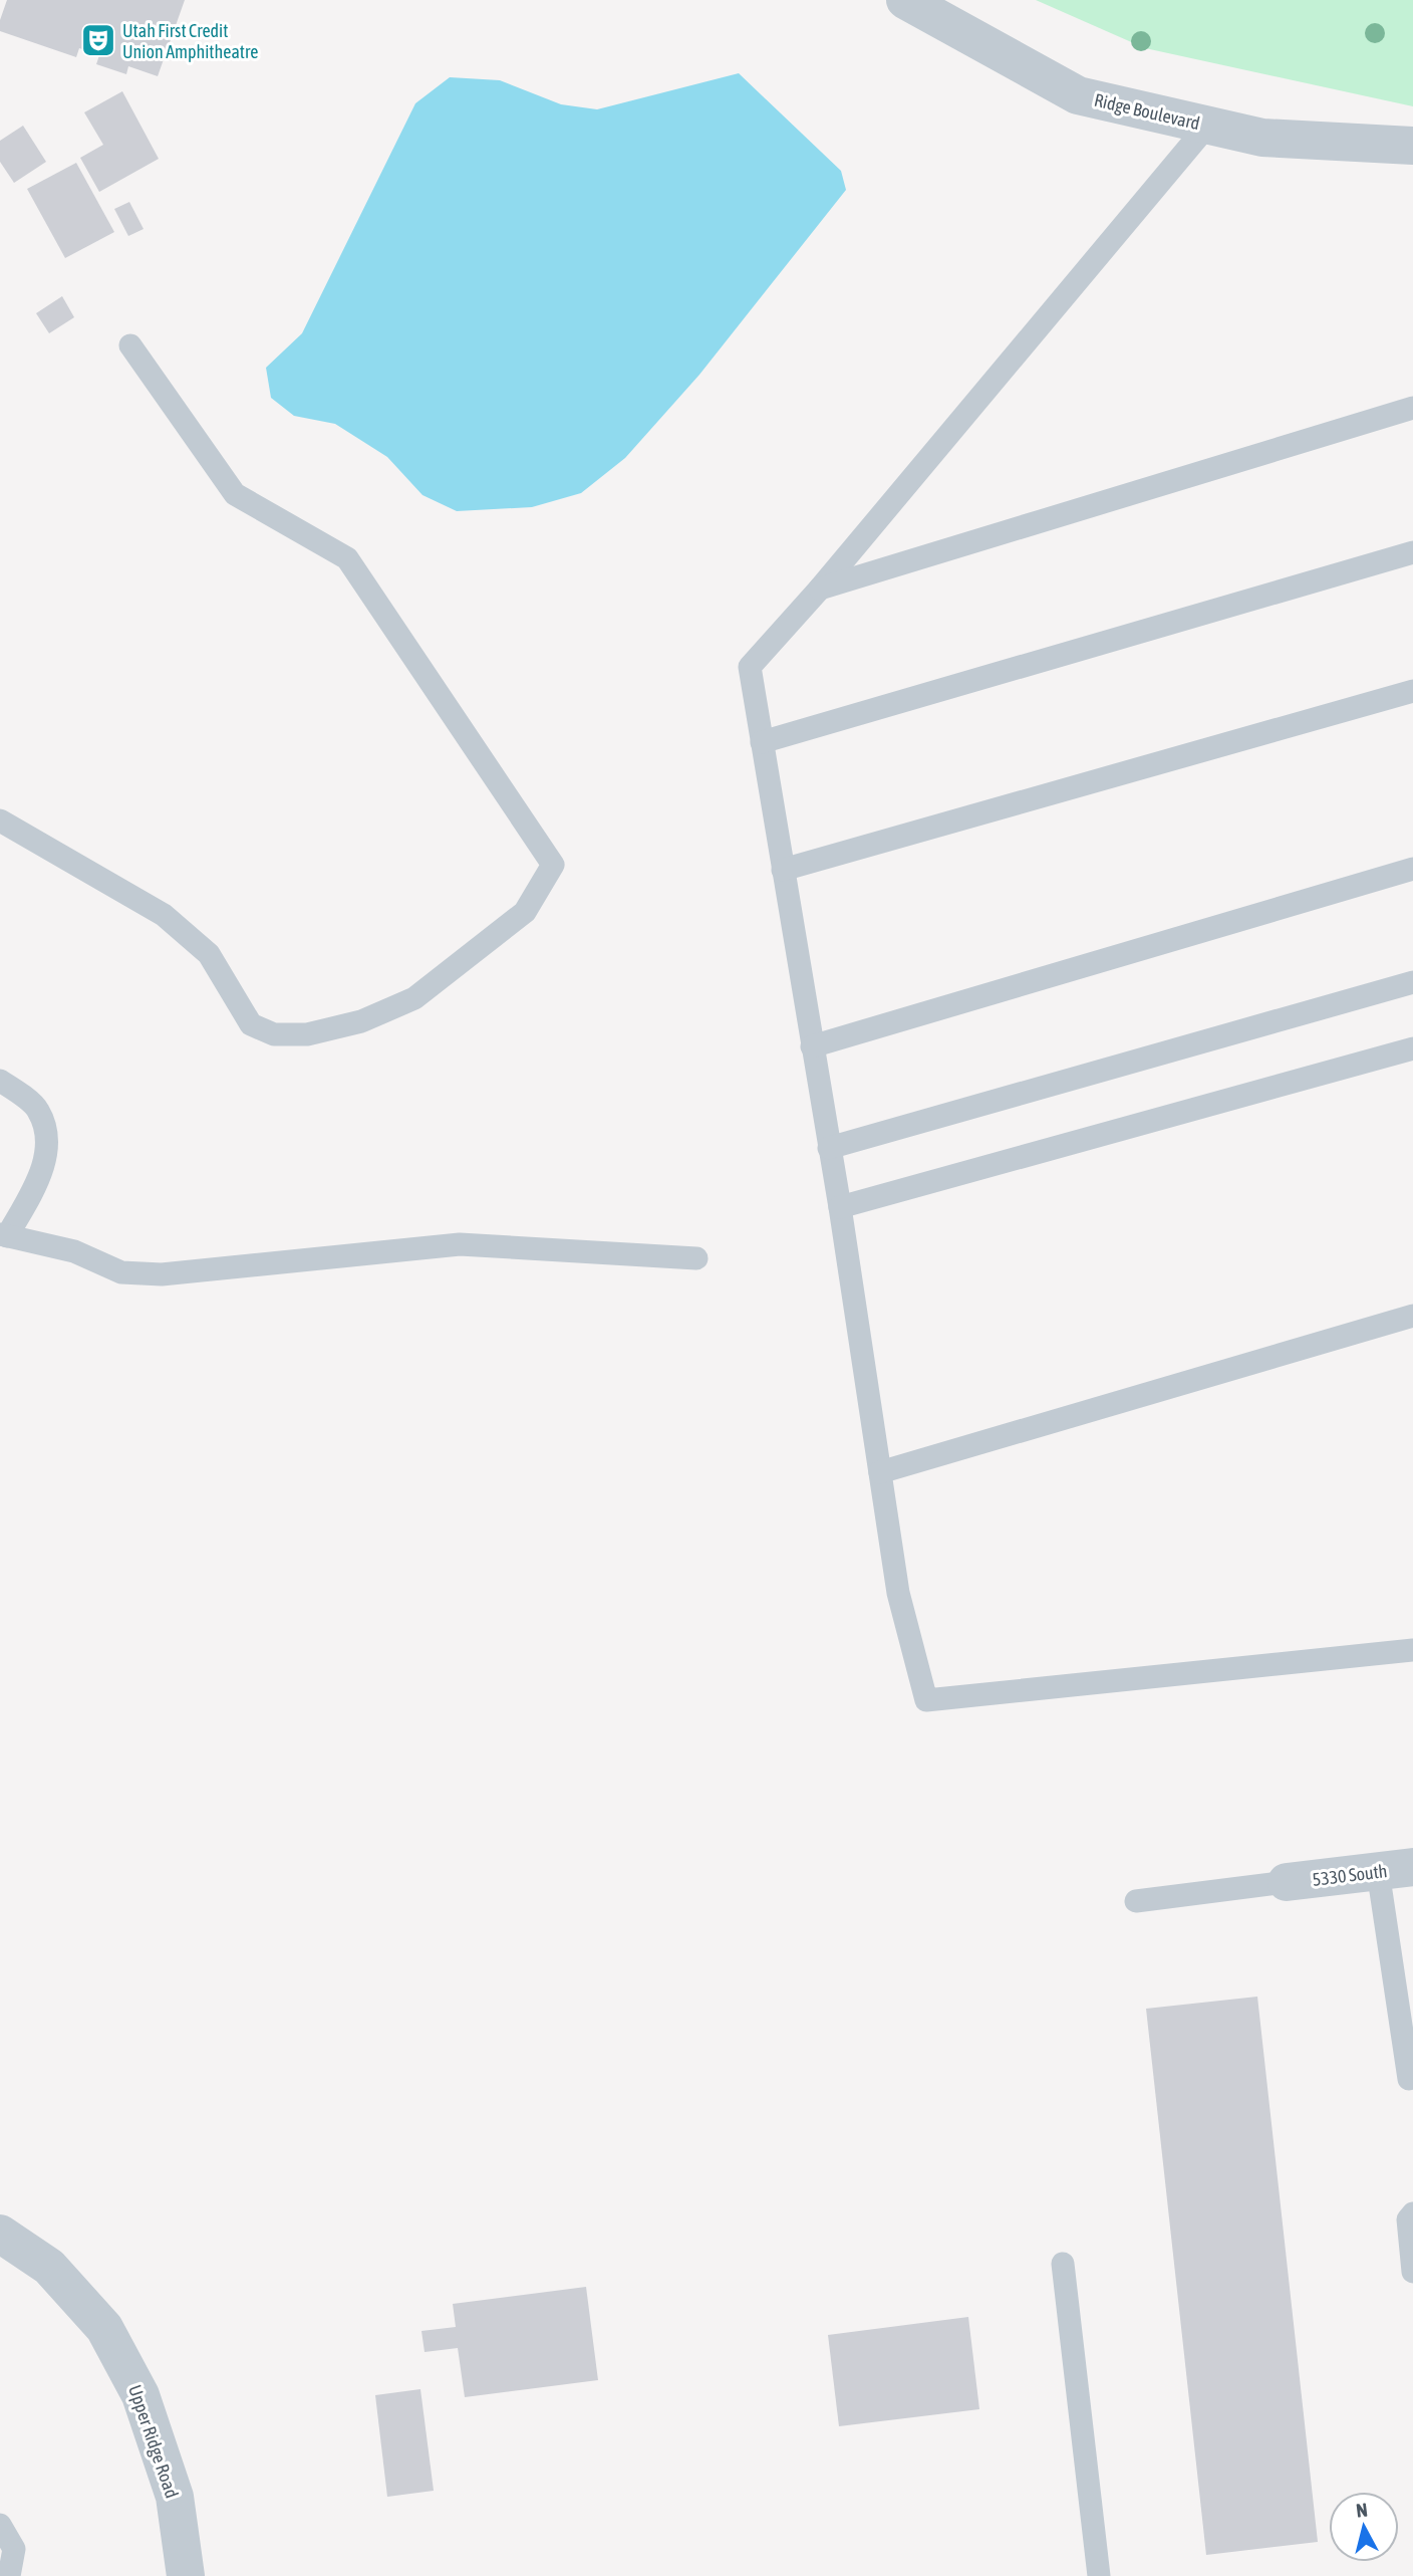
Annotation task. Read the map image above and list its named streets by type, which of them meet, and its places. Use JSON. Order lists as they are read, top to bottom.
{
  "streets": {
    "street": ["Ridge Boulevard", "5330 South", "Upper Ridge Road"]
  },
  "places": {
    "theatre": ["Utah First Credit Union Amphitheatre"]
  },
  "north": "top"
}
